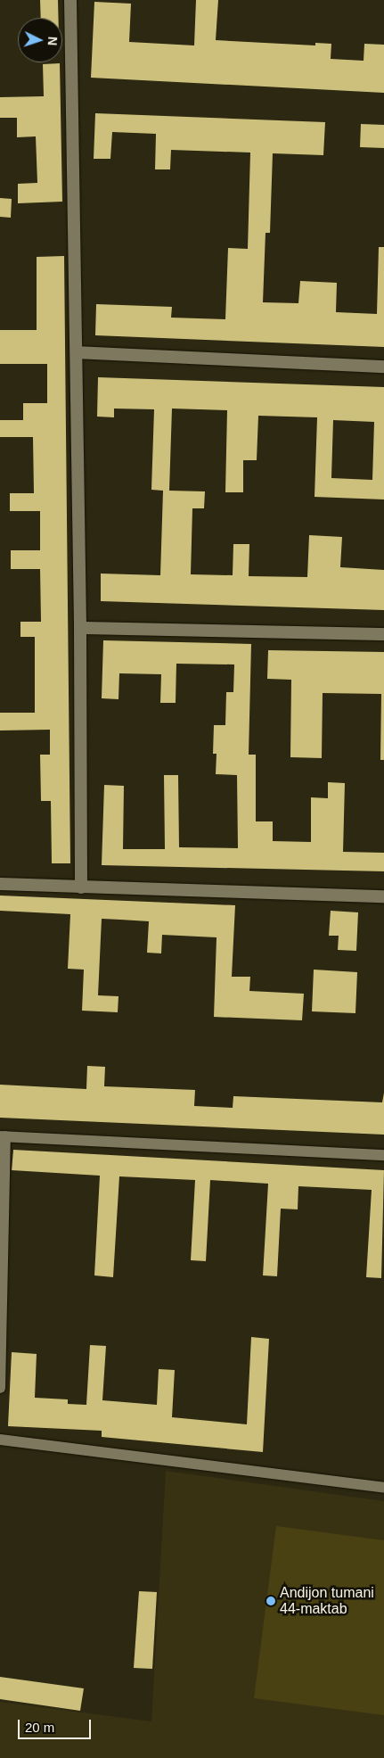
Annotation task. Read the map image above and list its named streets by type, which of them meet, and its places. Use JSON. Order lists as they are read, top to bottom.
{
  "places": ["Andijon tumani 44-maktab"],
  "scale_bar": "20 m",
  "north": "right"
}
